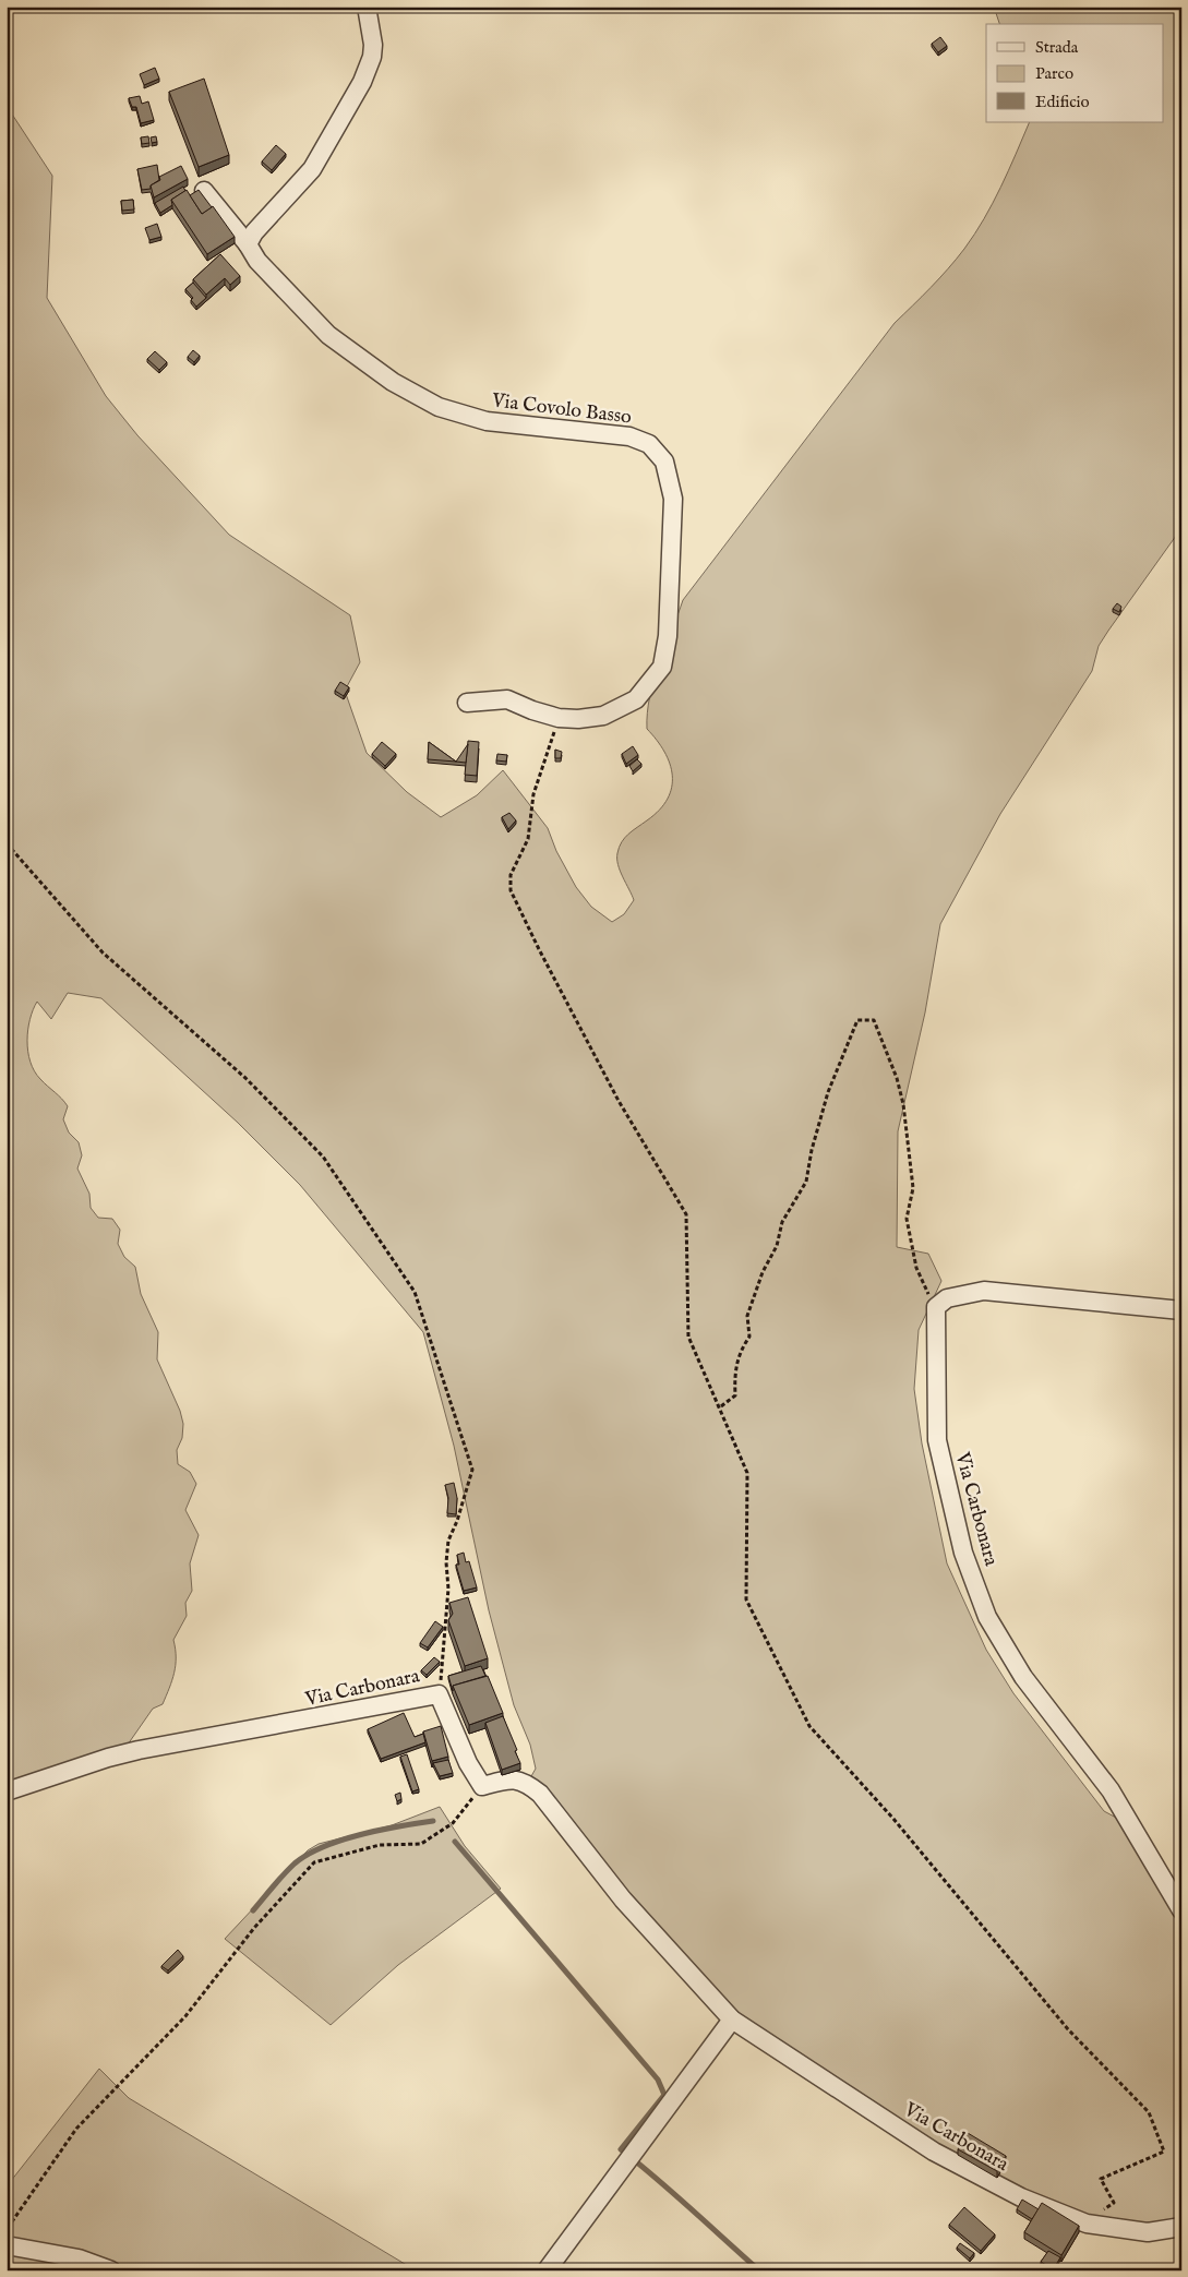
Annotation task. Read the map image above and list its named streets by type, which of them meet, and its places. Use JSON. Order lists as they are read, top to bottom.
{
  "streets": {
    "street": ["Via Covolo Basso", "Via Carbonara"]
  },
  "legend": ["Strada", "Parco", "Edificio"]
}
